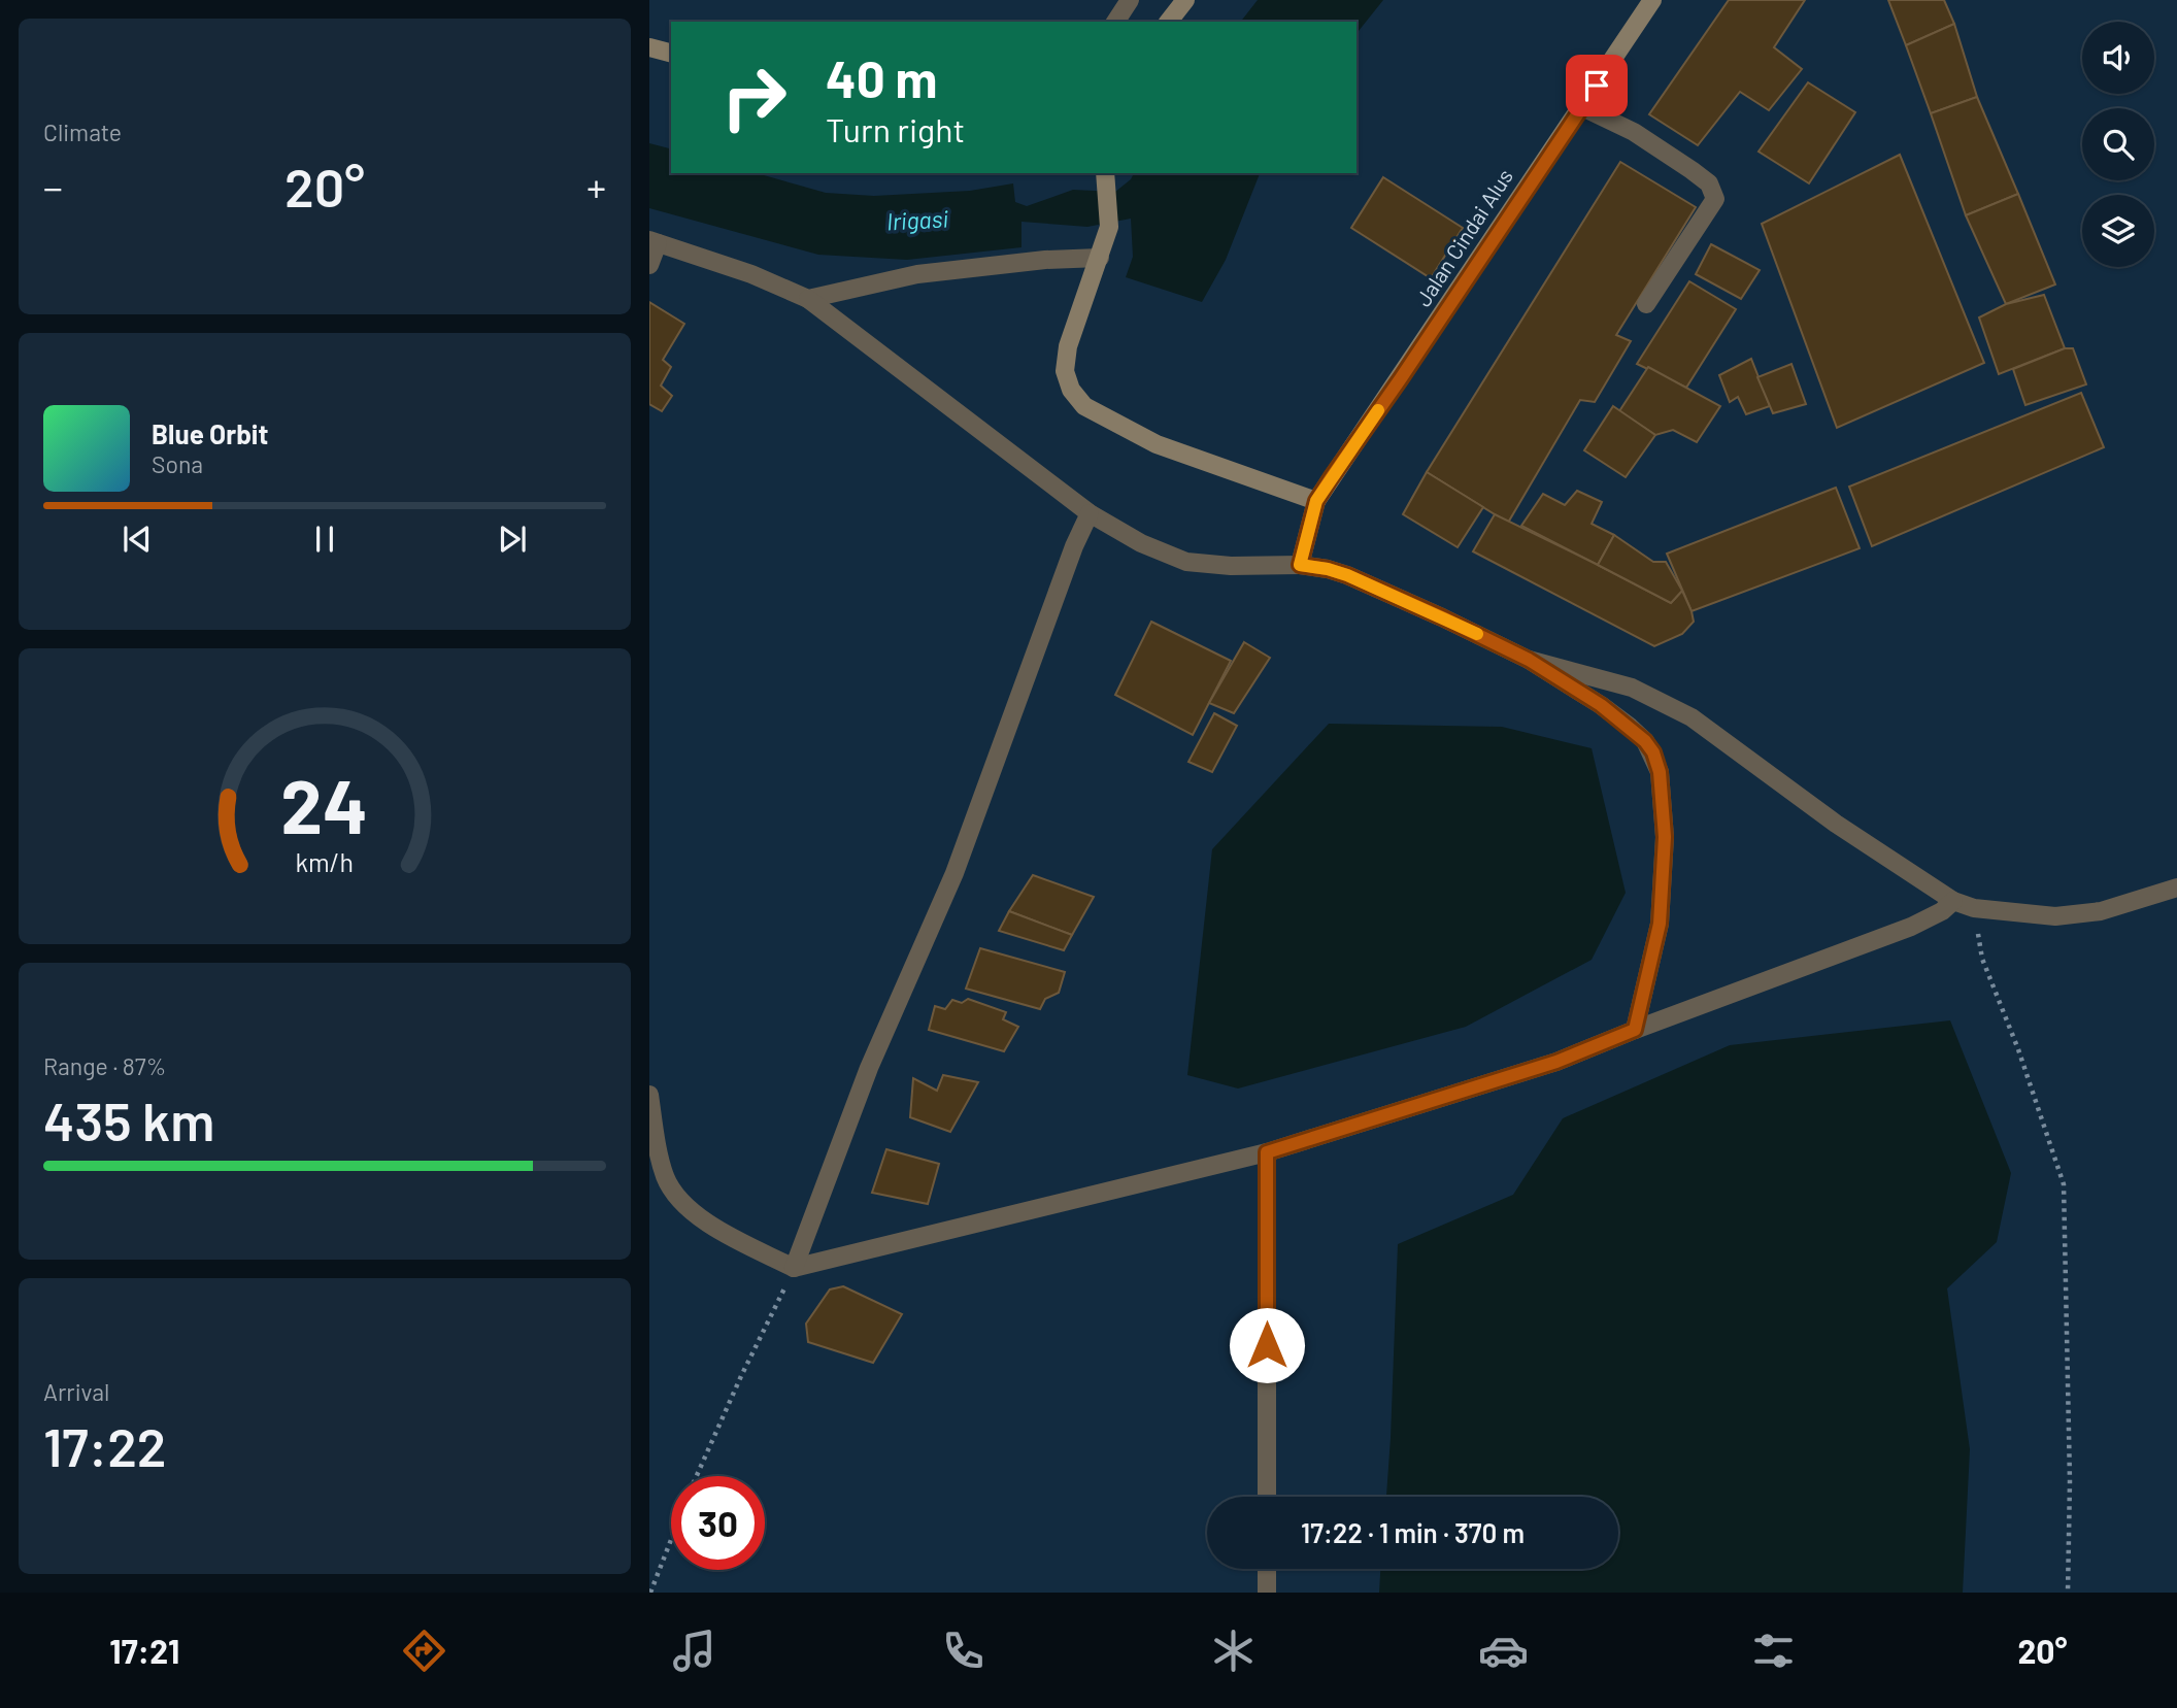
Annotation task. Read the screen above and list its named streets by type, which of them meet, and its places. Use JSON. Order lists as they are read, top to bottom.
{
  "streets": {
    "street": ["Jalan Cindai Alus"]
  },
  "water": ["Irigasi"],
  "page": {
    "tile": [
      "Climate",
      ["Range · 87%", "435 km"],
      ["Arrival", "17:22"]
    ],
    "turn": ["40 m", "Turn right"],
    "heat": ["−", "20°", "+"],
    "song": ["Blue Orbit", "Sona"],
    "limit": "30",
    "trip": "17:22 · 1 min · 370 m",
    "tabs": ["17:21", "20°"],
    "gauge": ["24", "km/h"]
  }
}
